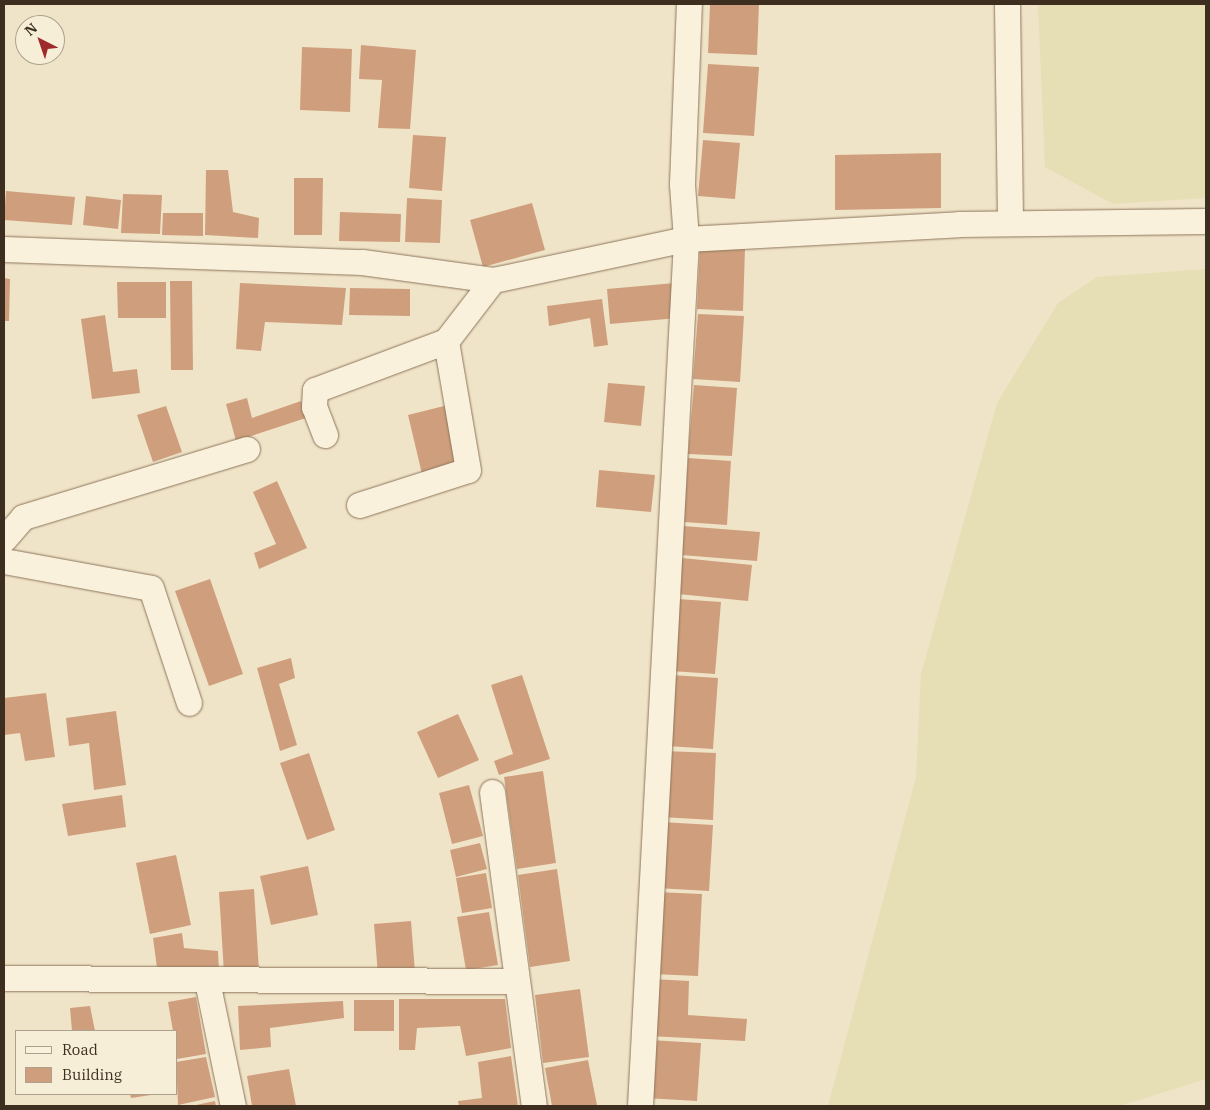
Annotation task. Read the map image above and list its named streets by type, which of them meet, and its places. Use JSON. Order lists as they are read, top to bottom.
{
  "legend": ["Road", "Building"],
  "north": "top left"
}
